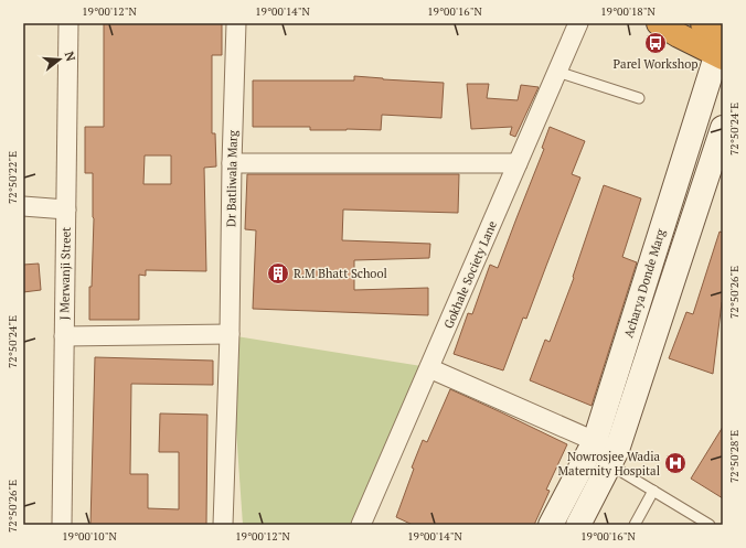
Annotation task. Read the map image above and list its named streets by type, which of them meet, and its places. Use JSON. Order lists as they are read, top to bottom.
{
  "streets": {
    "main road": ["Acharya Donde Marg"],
    "street": ["Dr Batliwala Marg", "J Merwanji Street", "Gokhale Society Lane"]
  },
  "places": {
    "bus stop": ["Parel Workshop"],
    "building": ["R.M Bhatt School"],
    "hospital": ["Nowrosjee Wadia Maternity Hospital"]
  },
  "north": "right",
  "coordinates": [
    "19°00'12\"N",
    "19°00'14\"N",
    "19°00'16\"N",
    "19°00'18\"N",
    "72°50'24\"E",
    "72°50'22\"E",
    "72°50'26\"E",
    "72°50'28\"E",
    "19°00'10\"N"
  ]
}
